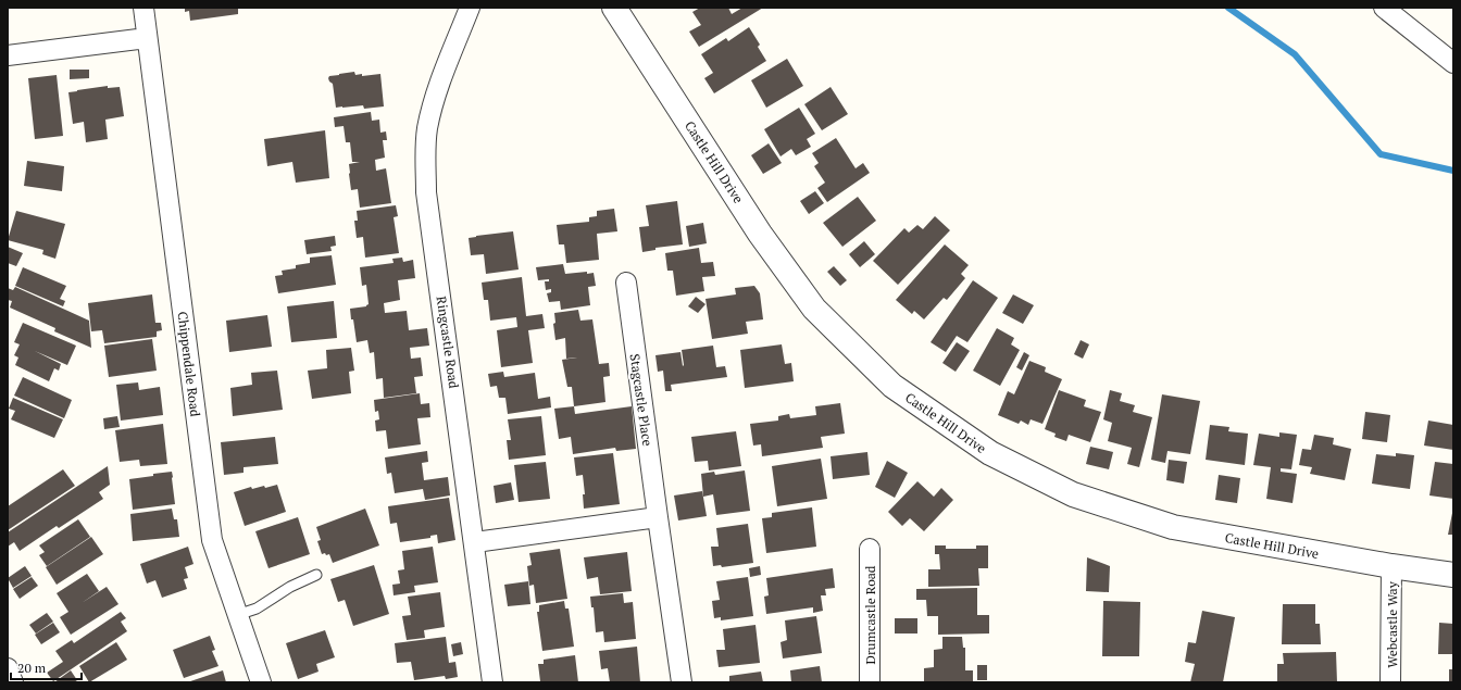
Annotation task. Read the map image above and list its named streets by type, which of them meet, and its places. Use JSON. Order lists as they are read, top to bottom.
{
  "streets": {
    "street": [
      "Castle Hill Drive",
      "Ringcastle Road",
      "Chippendale Road",
      "Stagcastle Place",
      "Drumcastle Road",
      "Webcastle Way"
    ]
  },
  "crossings": [
    ["Castle Hill Drive", "Webcastle Way"]
  ],
  "scale_bar": "20 m"
}
